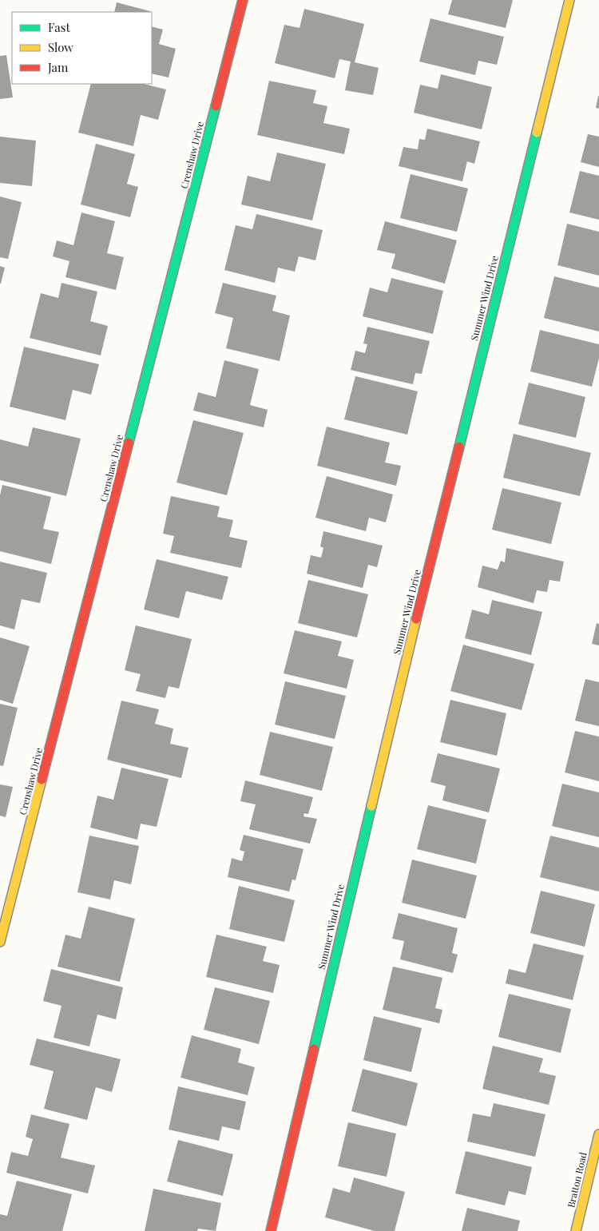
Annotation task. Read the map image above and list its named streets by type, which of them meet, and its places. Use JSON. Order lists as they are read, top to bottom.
{
  "streets": {
    "street": ["Crenshaw Drive", "Summer Wind Drive", "Bratton Road"]
  },
  "legend": ["Fast", "Slow", "Jam"]
}
